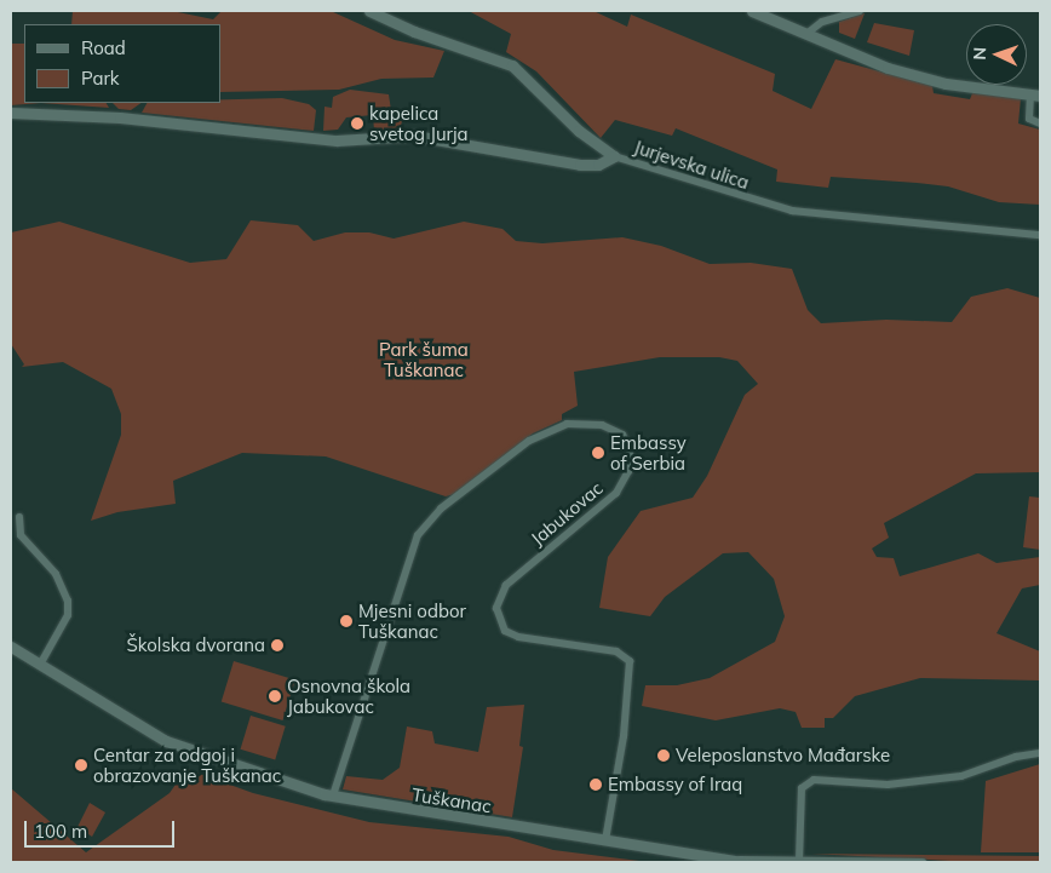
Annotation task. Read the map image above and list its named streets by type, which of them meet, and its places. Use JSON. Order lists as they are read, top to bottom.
{
  "streets": {
    "street": ["Jurjevska ulica", "Jabukovac", "Tuškanac"]
  },
  "crossings": [
    ["Jabukovac", "Tuškanac"]
  ],
  "parks": ["Park šuma Tuškanac"],
  "places": [
    "kapelica svetog Jurja",
    "Embassy of Serbia",
    "Mjesni odbor Tuškanac",
    "Školska dvorana",
    "Osnovna škola Jabukovac",
    "Veleposlanstvo Mađarske",
    "Centar za odgoj i obrazovanje Tuškanac",
    "Embassy of Iraq"
  ],
  "legend": ["Road", "Park"],
  "scale_bar": "100 m",
  "north": "left"
}
